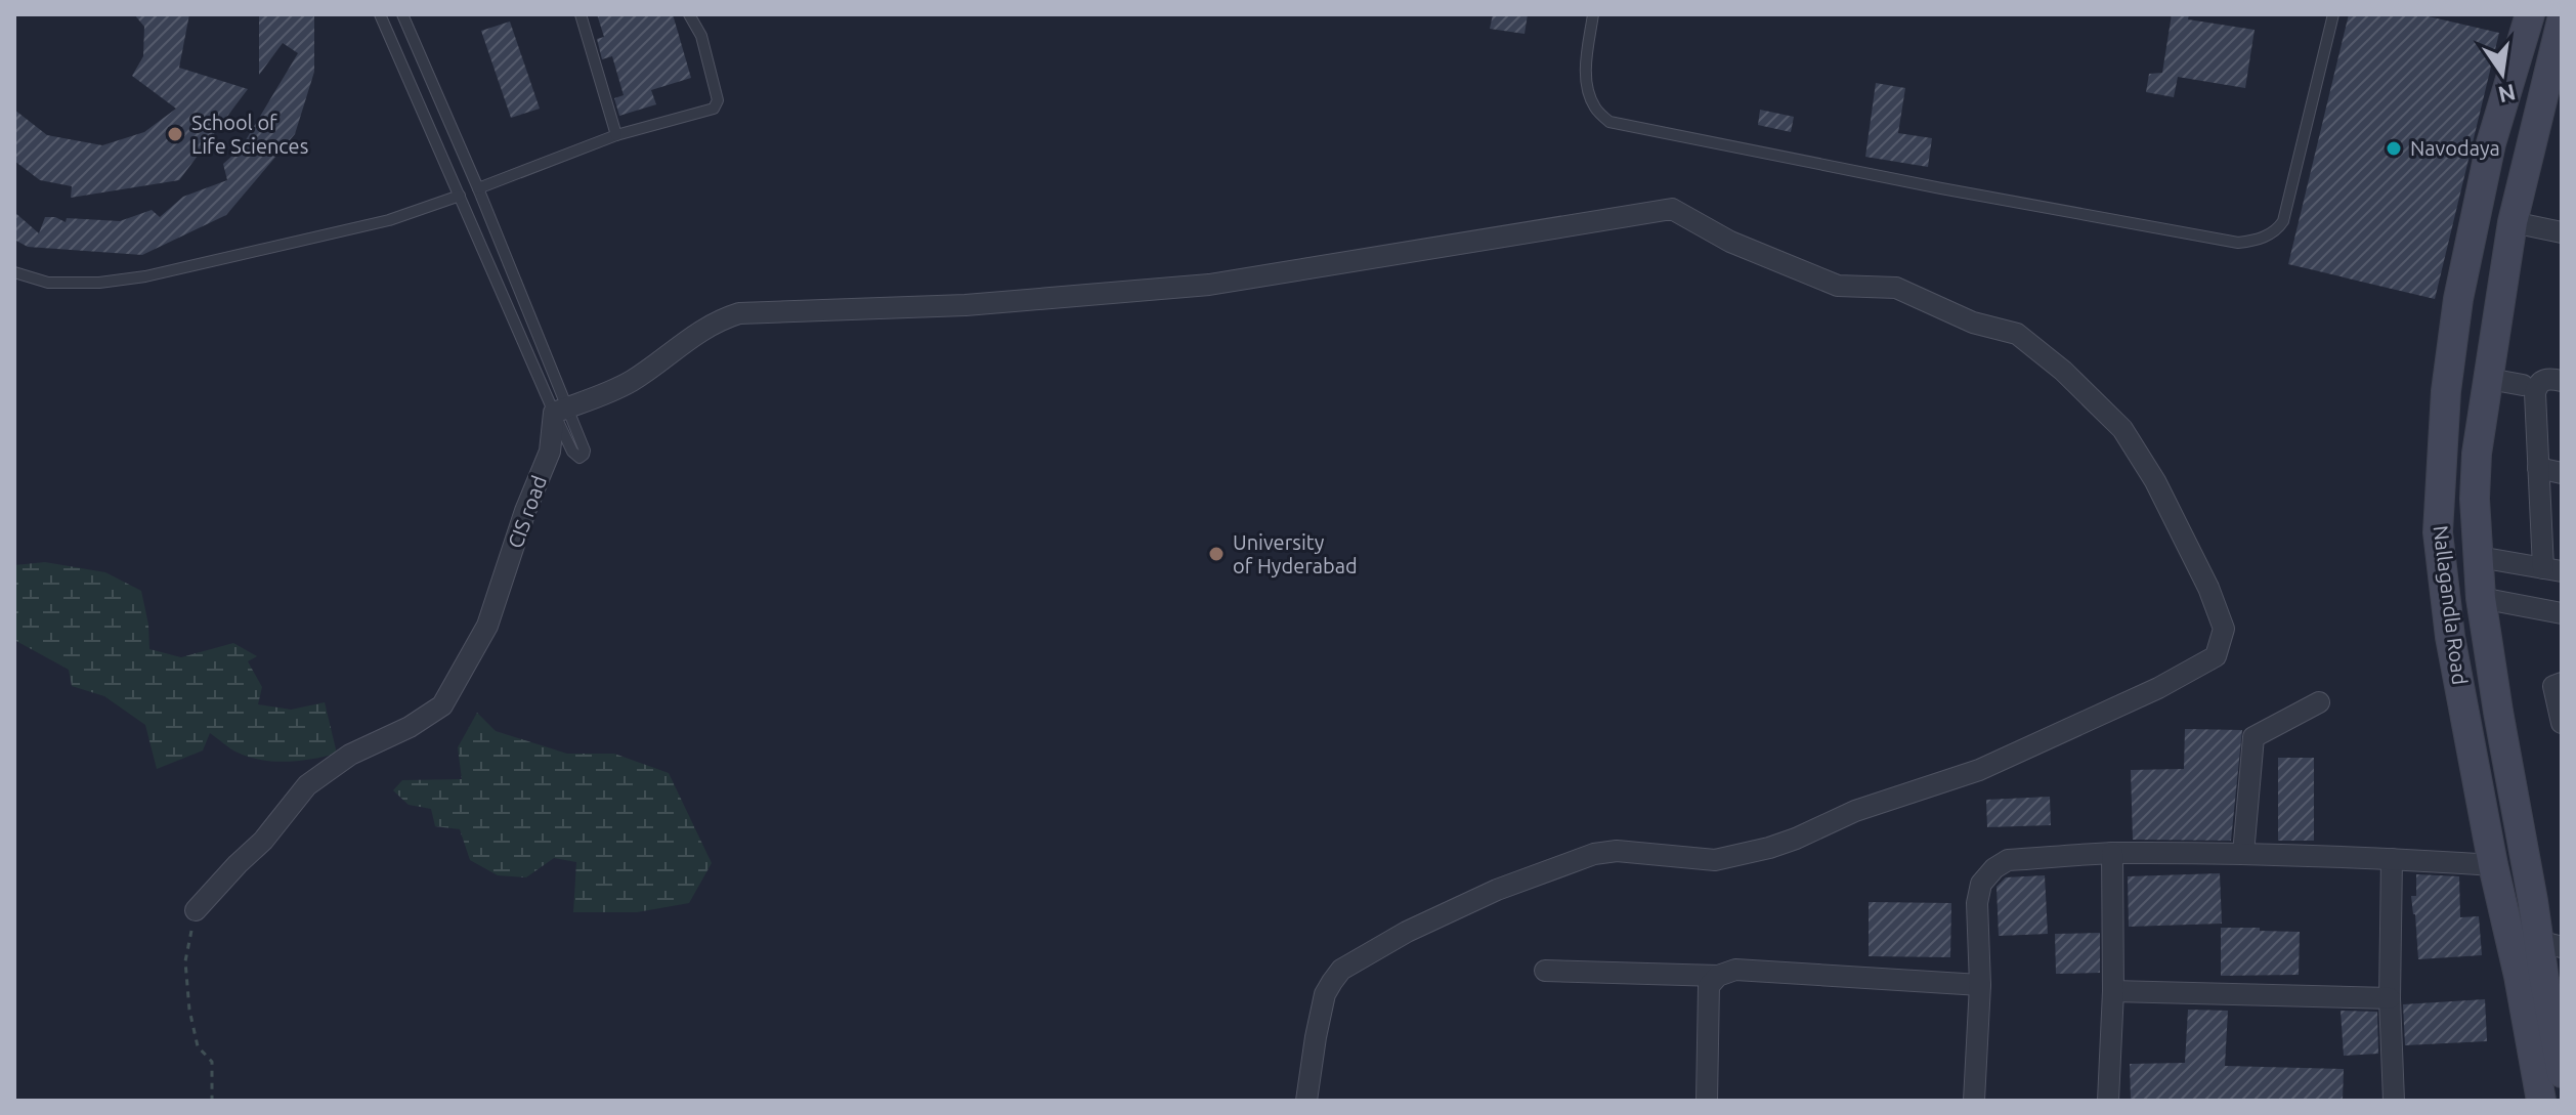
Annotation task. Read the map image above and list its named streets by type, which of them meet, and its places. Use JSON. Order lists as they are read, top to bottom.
{
  "streets": {
    "main road": ["Nallagandla Road"],
    "street": ["CIS road"]
  },
  "places": ["School of Life Sciences", "Navodaya", "University of Hyderabad"],
  "north": "bottom"
}
